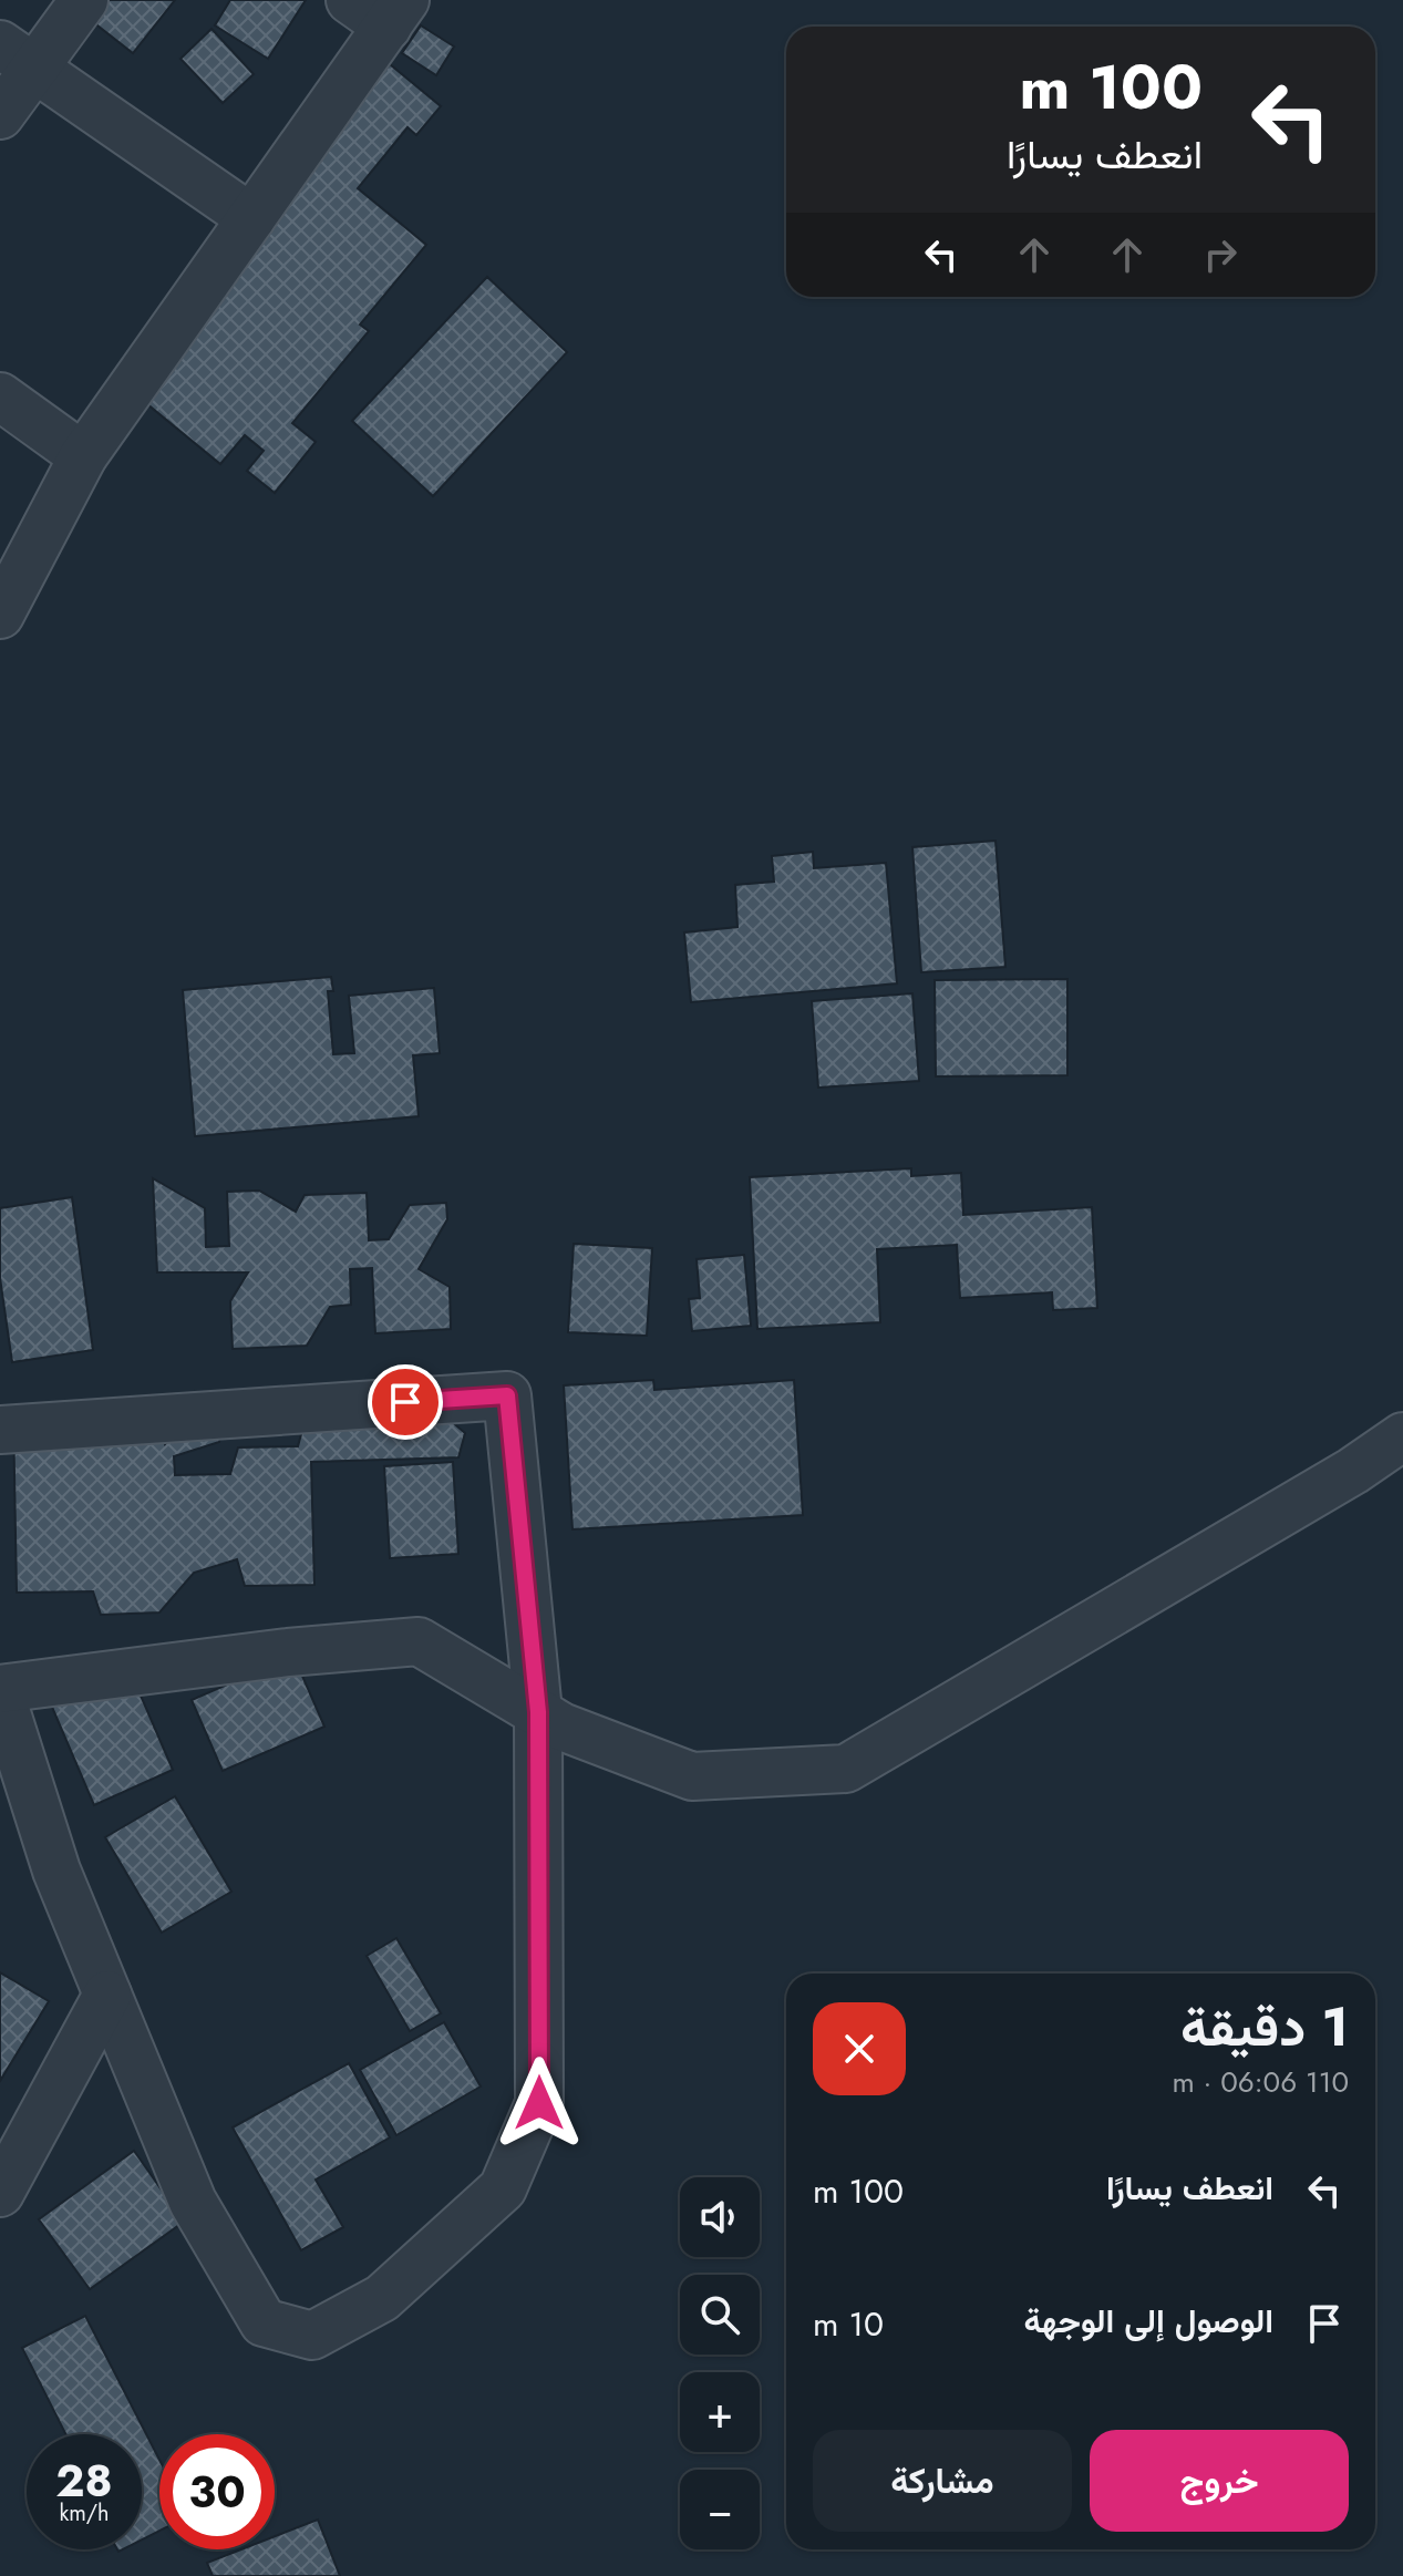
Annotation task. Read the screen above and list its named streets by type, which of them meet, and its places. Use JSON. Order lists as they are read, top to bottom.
{
  "page": {
    "turn": ["100 m", "انعطف يسارًا"],
    "heading": ["1 دقيقة", "110 m · 06:06"],
    "list": [
      {
        "name": "انعطف يسارًا",
        "value": "100 m"
      },
      {
        "name": "الوصول إلى الوجهة",
        "value": "10 m"
      }
    ],
    "map_buttons": ["+", "−"],
    "buttons": ["خروج", "مشاركة"],
    "speed": "28 km/h",
    "limit": "30"
  }
}
